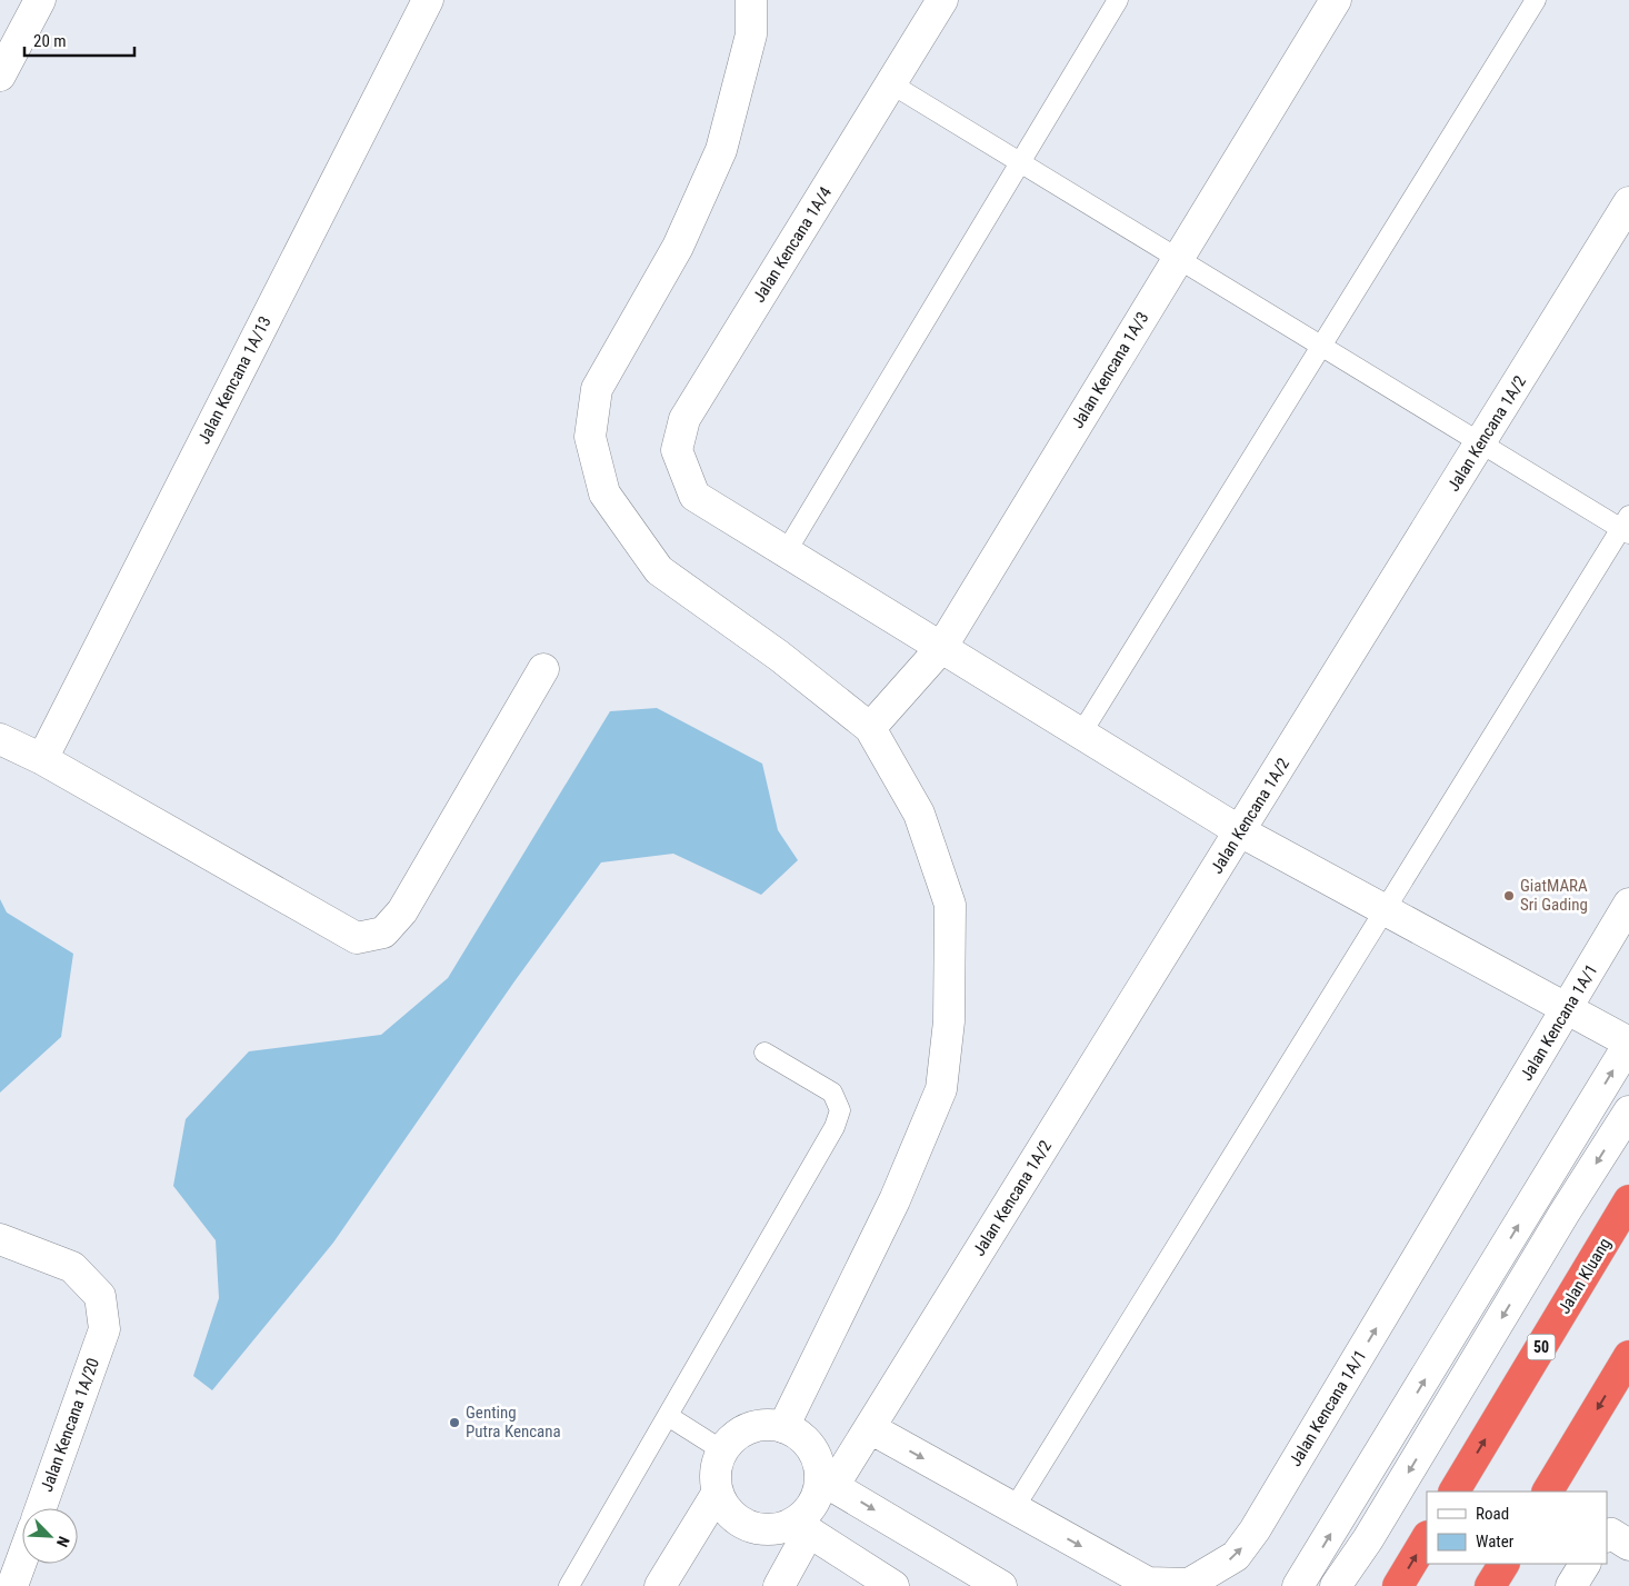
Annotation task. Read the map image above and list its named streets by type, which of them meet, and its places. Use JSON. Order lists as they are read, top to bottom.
{
  "streets": {
    "highway": ["Jalan Kluang", "50"],
    "street": [
      "Jalan Kencana 1A/4",
      "Jalan Kencana 1A/3",
      "Jalan Kencana 1A/13",
      "Jalan Kencana 1A/2",
      "Jalan Kencana 1A/1",
      "Jalan Kencana 1A/20"
    ]
  },
  "crossings": [
    ["Jalan Kencana 1A/2", "Jalan Kencana 1A/1"]
  ],
  "places": ["GiatMARA Sri Gading", "Genting Putra Kencana"],
  "legend": ["Road", "Water"],
  "scale_bar": "20 m",
  "north": "bottom right"
}
